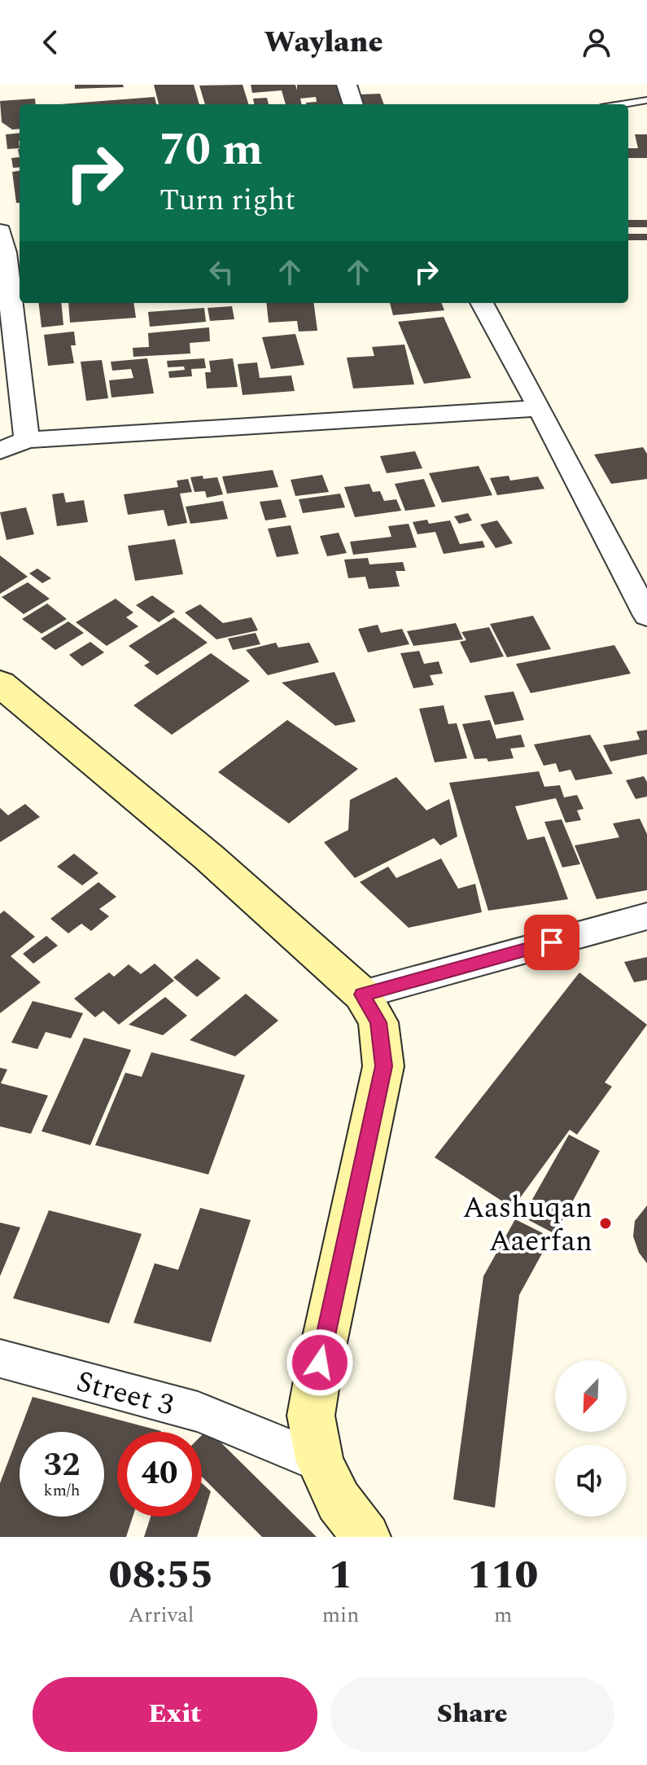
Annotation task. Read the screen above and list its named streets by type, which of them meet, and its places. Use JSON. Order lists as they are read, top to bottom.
{
  "streets": {
    "street": ["Street 3"]
  },
  "places": ["Aashuqan Aaerfan"],
  "north": "bottom left",
  "page": {
    "header": "Waylane",
    "turn": ["70 m", "Turn right"],
    "speed": "32 km/h",
    "limit": "40",
    "eta": [
      "08:55",
      "Arrival",
      "1",
      "min",
      "110",
      "m"
    ],
    "buttons": ["Exit", "Share"]
  }
}
